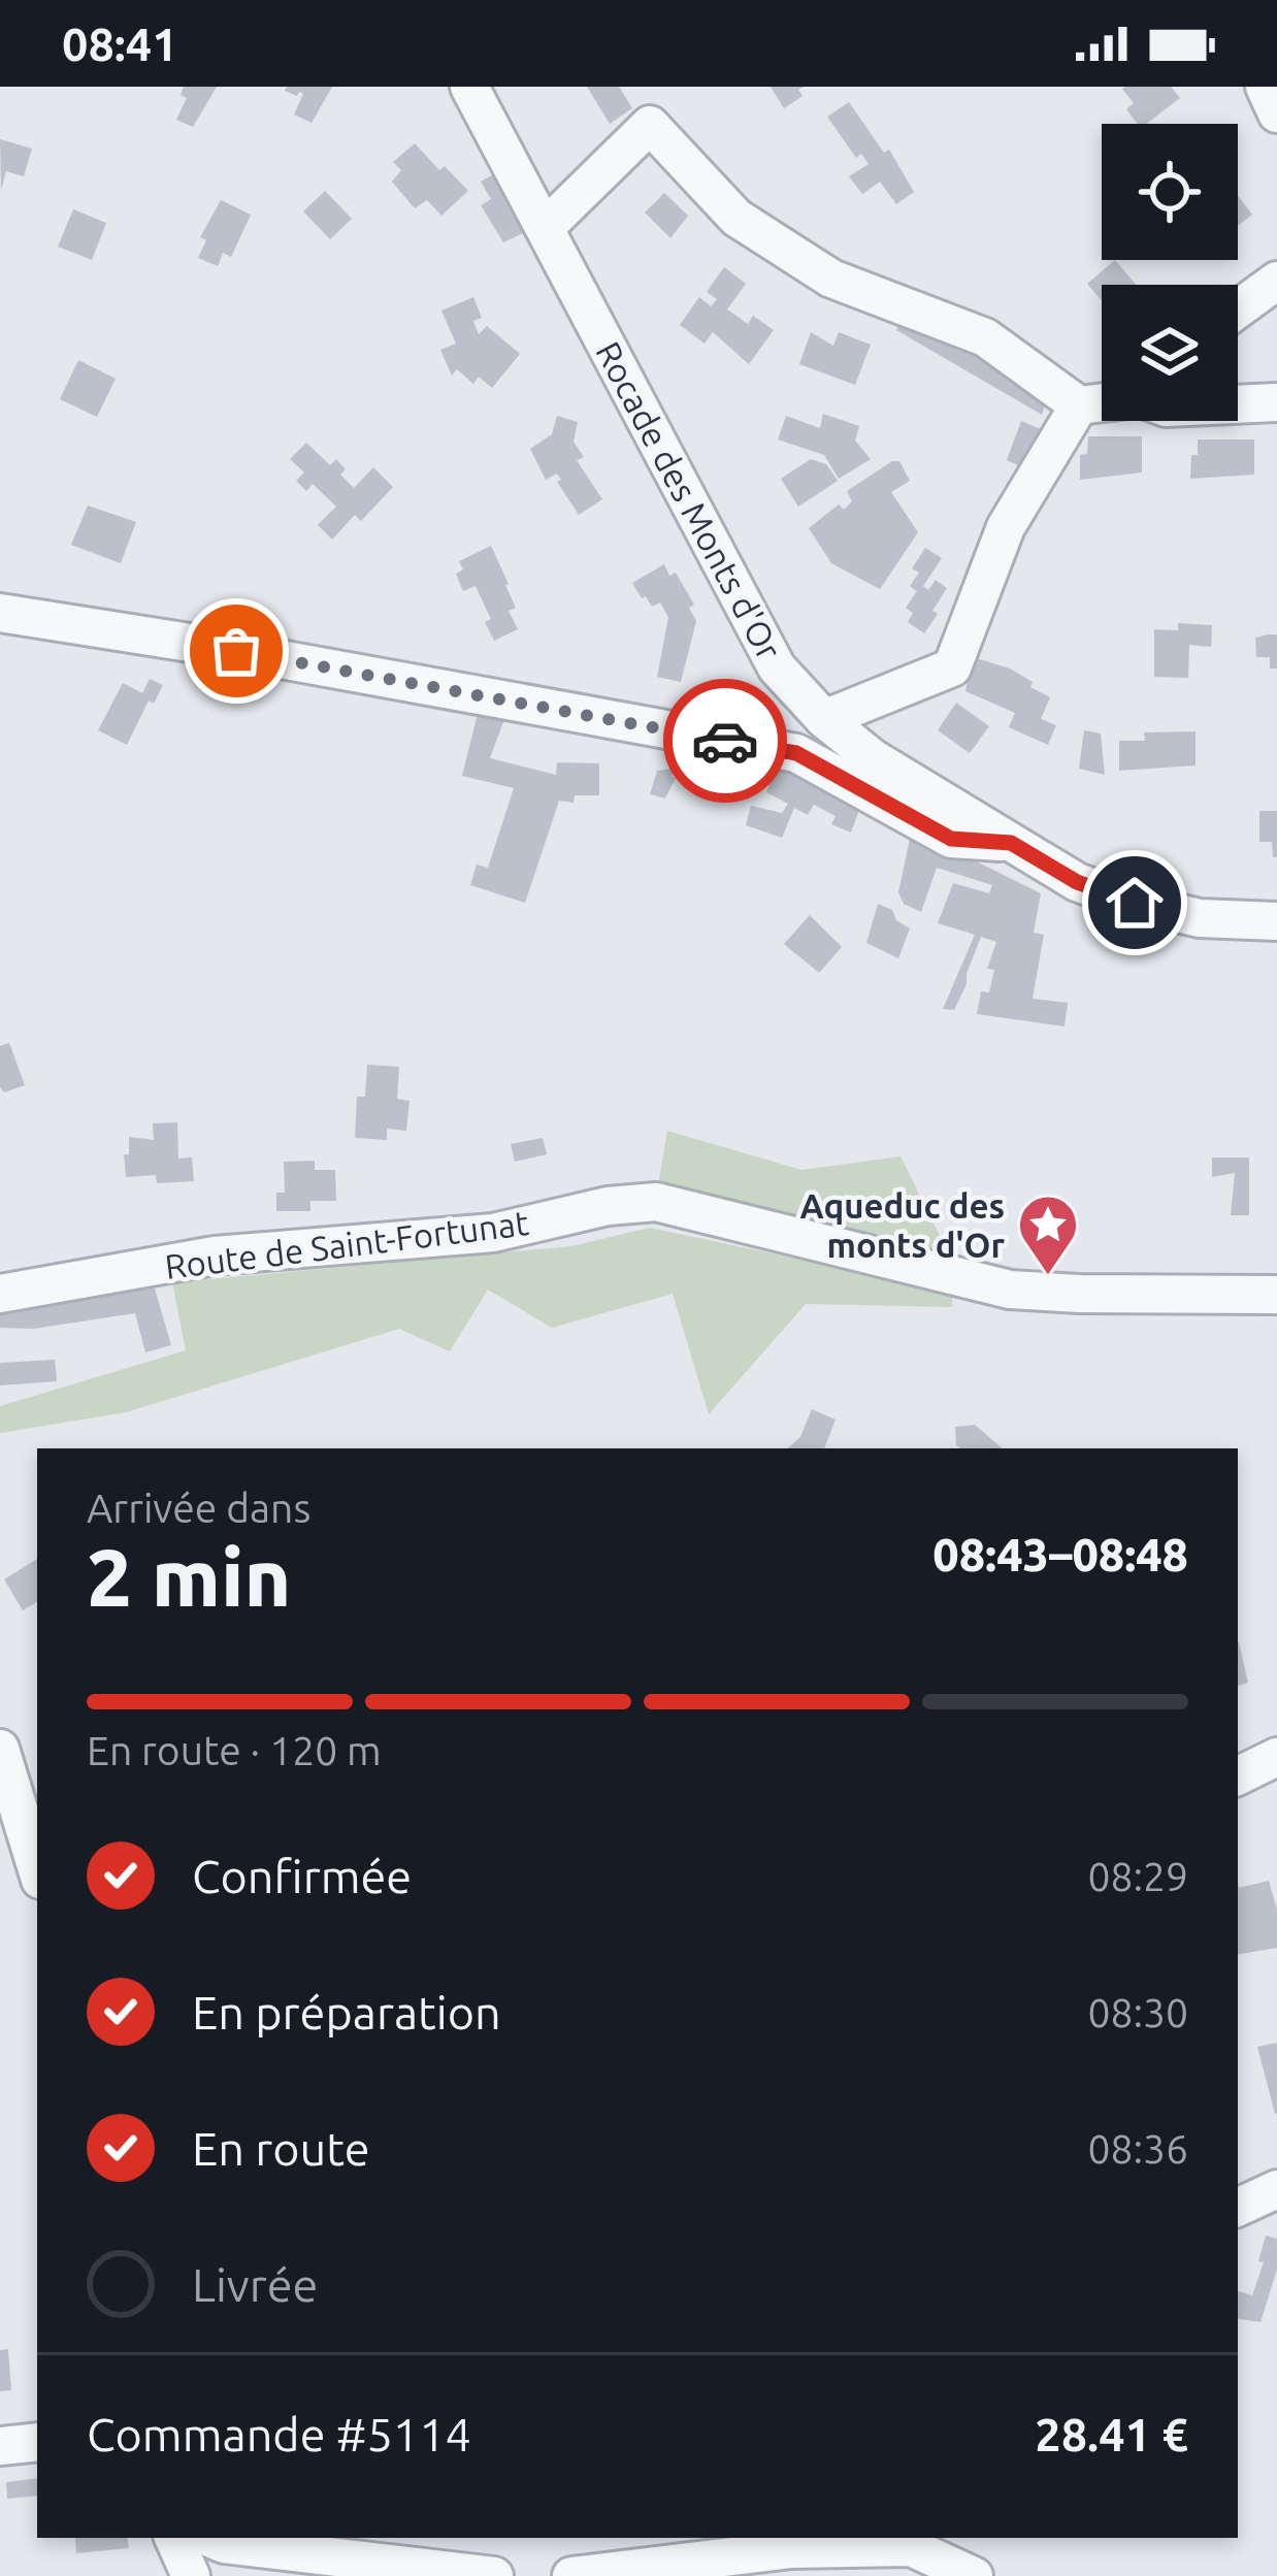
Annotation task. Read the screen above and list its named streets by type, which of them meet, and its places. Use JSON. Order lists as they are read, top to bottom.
{
  "streets": {
    "street": ["Rocade des Monts d'Or", "Route de Saint-Fortunat"]
  },
  "places": {
    "place": ["Aqueduc des monts d'Or"]
  },
  "page": {
    "status": "08:41",
    "heading": ["2 min", "Arrivée dans", "08:43–08:48"],
    "panel": ["Commande #5114", "28.41 €"],
    "bar": "En route · 120 m",
    "list": [
      ["Confirmée", "08:29"],
      ["En préparation", "08:30"],
      ["En route", "08:36"],
      "Livrée"
    ]
  }
}
